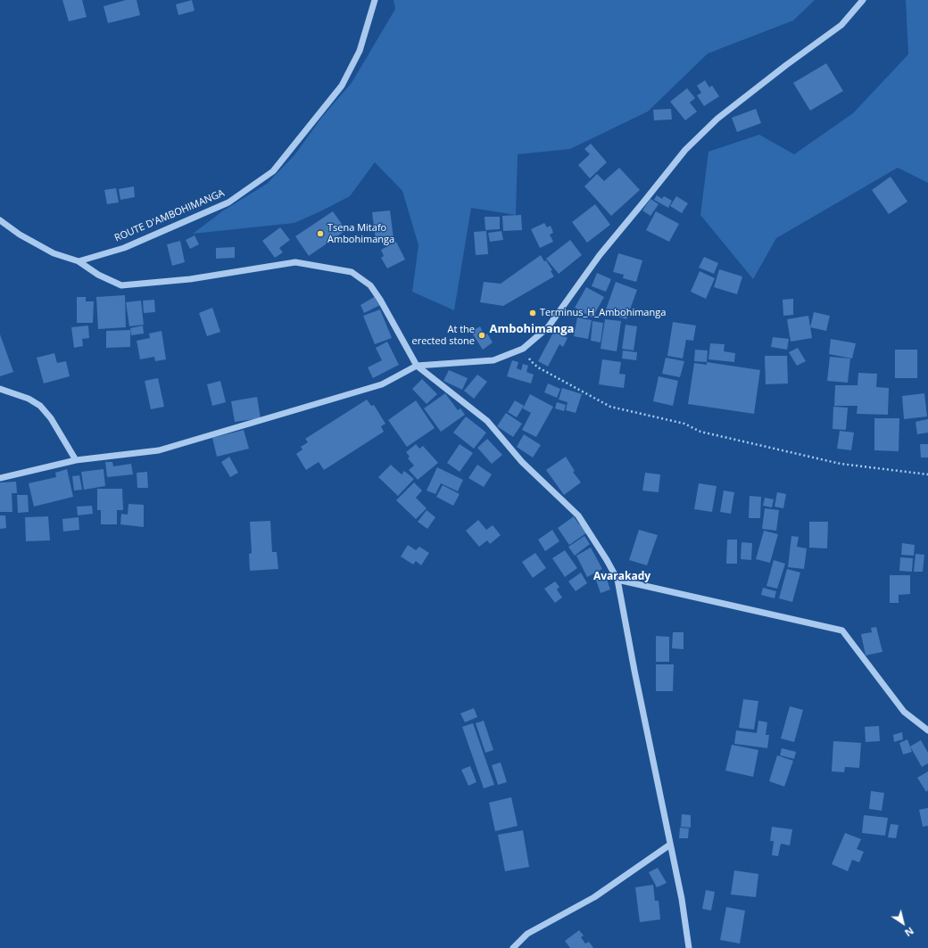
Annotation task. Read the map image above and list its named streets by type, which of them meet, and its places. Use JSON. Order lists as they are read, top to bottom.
{
  "streets": {
    "street": ["ROUTE D'AMBOHIMANGA"]
  },
  "districts": ["Ambohimanga", "Avarakady"],
  "places": ["Tsena Mitafo Ambohimanga", "Terminus_H_Ambohimanga", "At the erected stone"],
  "north": "bottom right"
}
